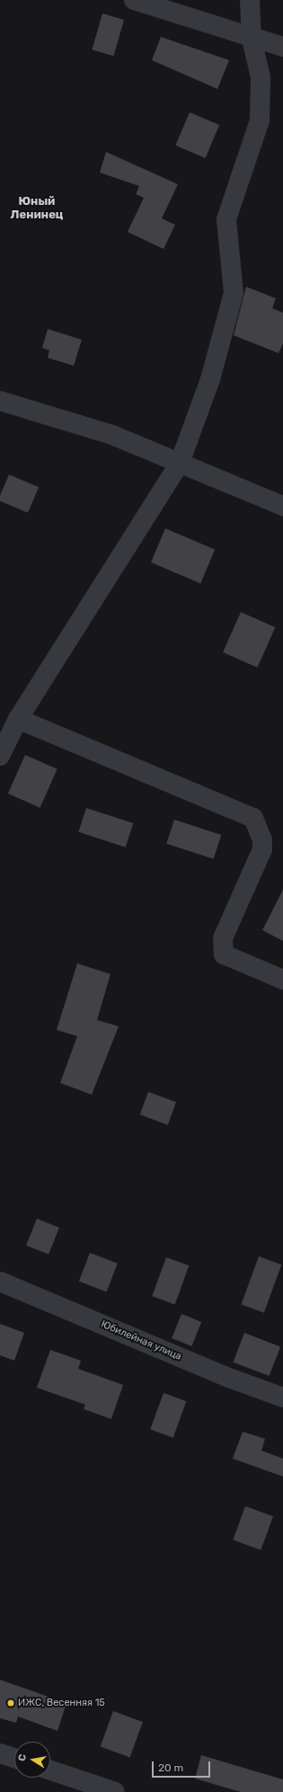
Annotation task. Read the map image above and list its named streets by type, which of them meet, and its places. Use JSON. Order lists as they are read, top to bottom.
{
  "streets": {
    "street": ["Юбилейная улица"]
  },
  "districts": ["Юный Ленинец"],
  "places": ["ИЖС, Весенняя 15"],
  "scale_bar": "20 m",
  "north": "left"
}
